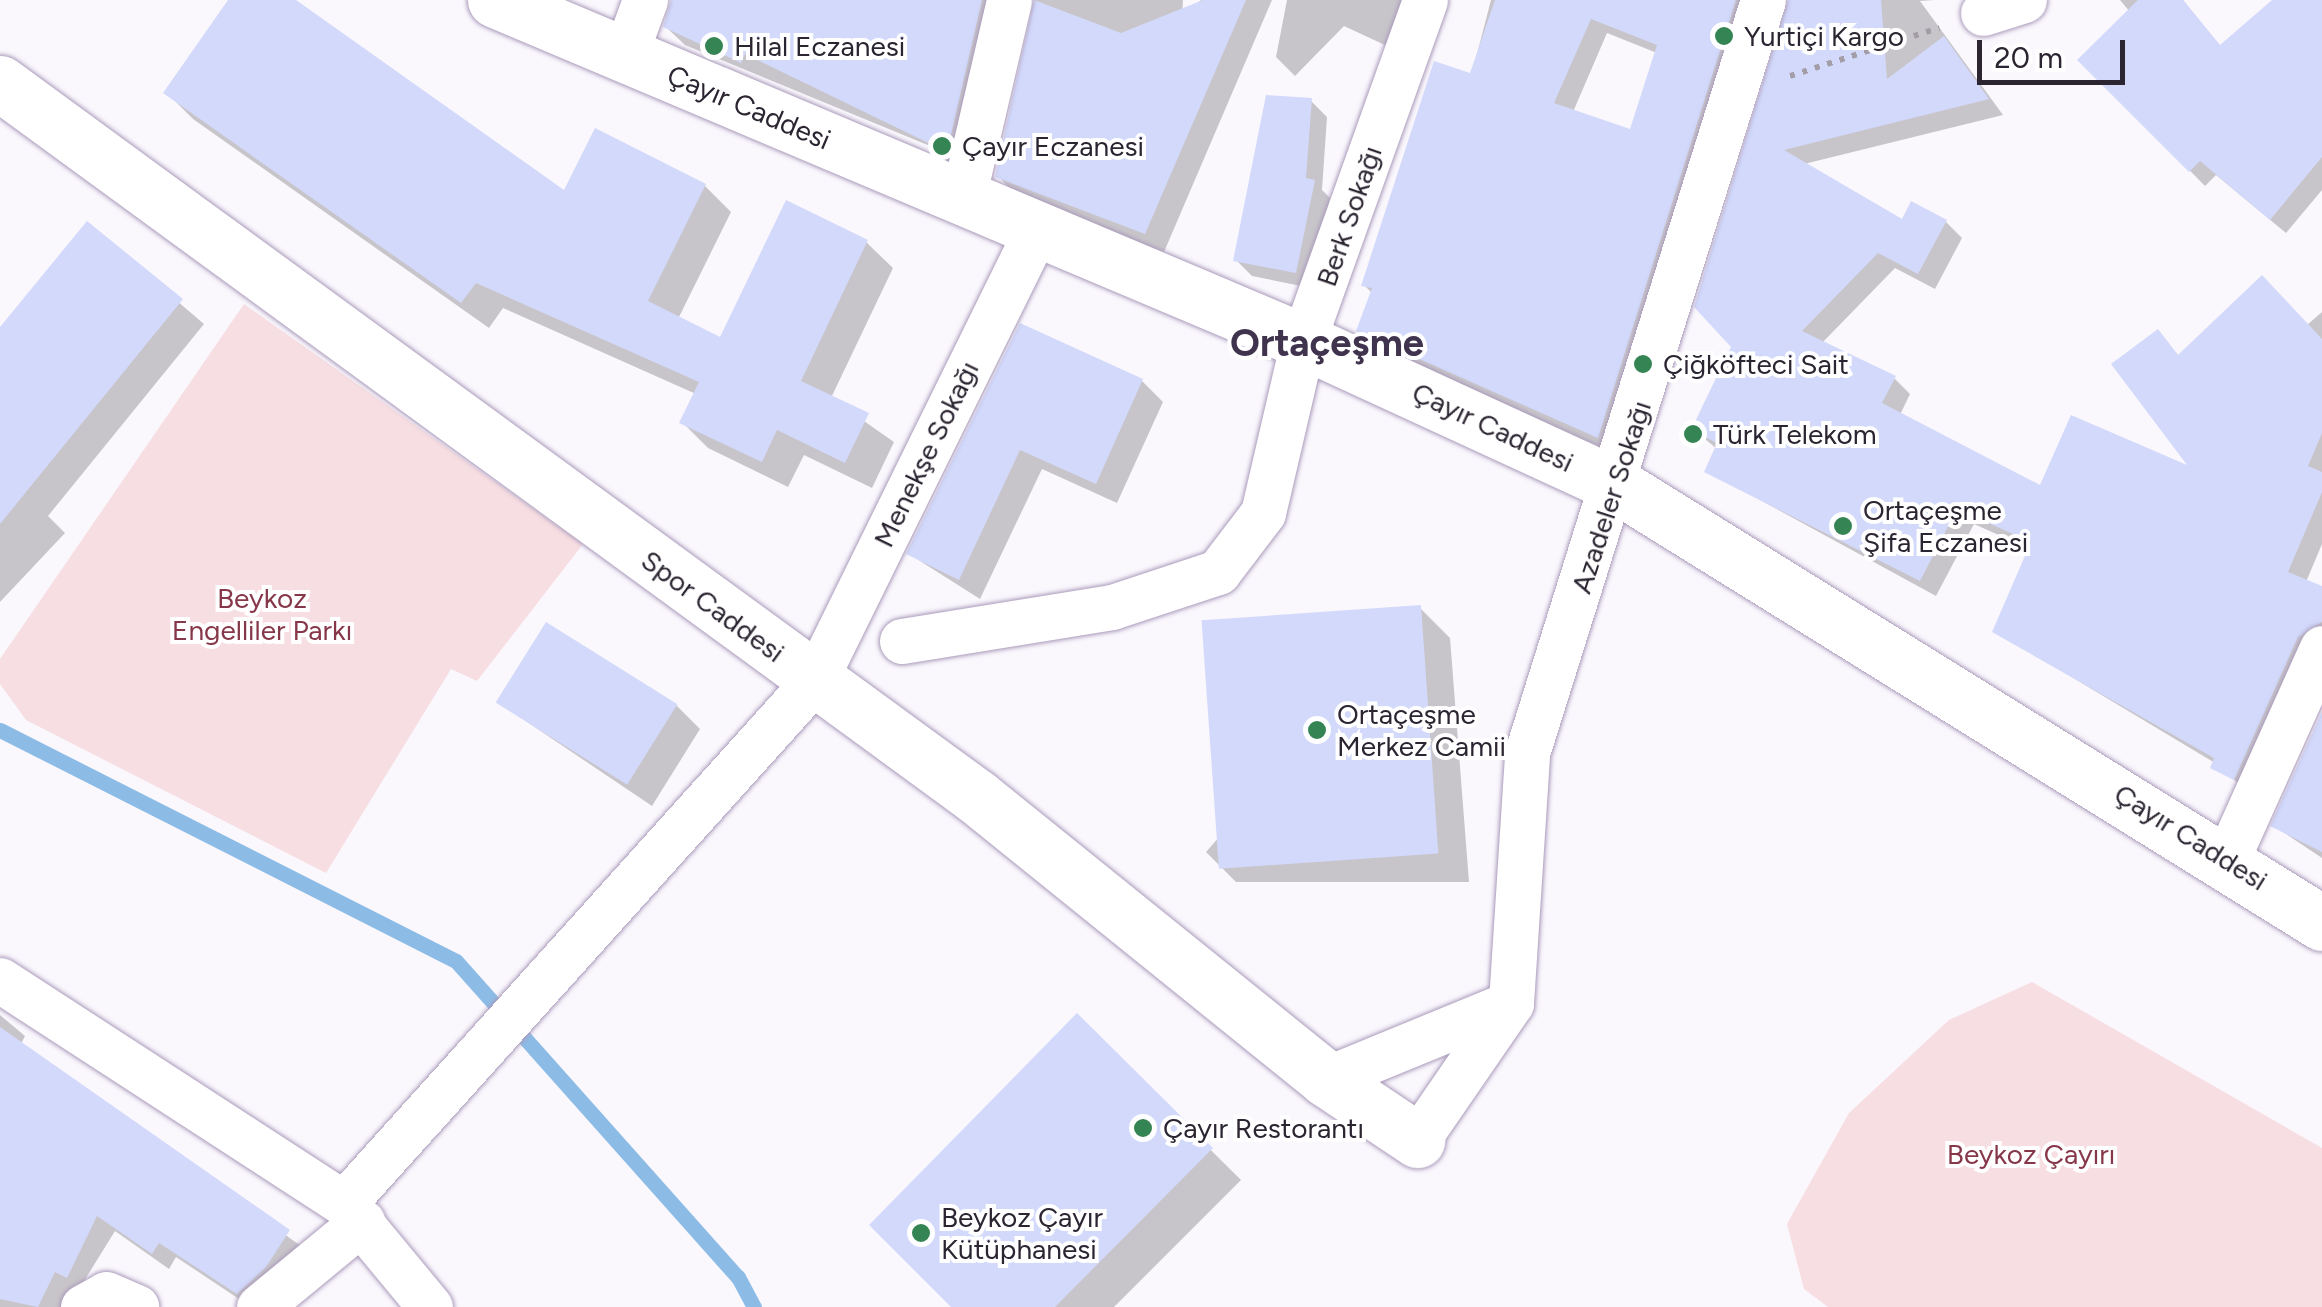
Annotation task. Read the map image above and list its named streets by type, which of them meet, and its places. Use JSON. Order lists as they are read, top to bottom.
{
  "streets": {
    "main road": ["Çayır Caddesi", "Spor Caddesi"],
    "street": ["Berk Sokağı", "Menekşe Sokağı", "Azadeler Sokağı"]
  },
  "crossings": [
    ["Çayır Caddesi", "Berk Sokağı"],
    ["Çayır Caddesi", "Menekşe Sokağı"],
    ["Çayır Caddesi", "Azadeler Sokağı"],
    ["Menekşe Sokağı", "Spor Caddesi"]
  ],
  "districts": ["Ortaçeşme"],
  "parks": ["Beykoz Engelliler Parkı", "Beykoz Çayırı"],
  "places": [
    "Yurtiçi Kargo",
    "Hilal Eczanesi",
    "Çayır Eczanesi",
    "Çiğköfteci Sait",
    "Türk Telekom",
    "Ortaçeşme Şifa Eczanesi",
    "Ortaçeşme Merkez Camii",
    "Çayır Restorantı",
    "Beykoz Çayır Kütüphanesi"
  ],
  "scale_bar": "20 m"
}
